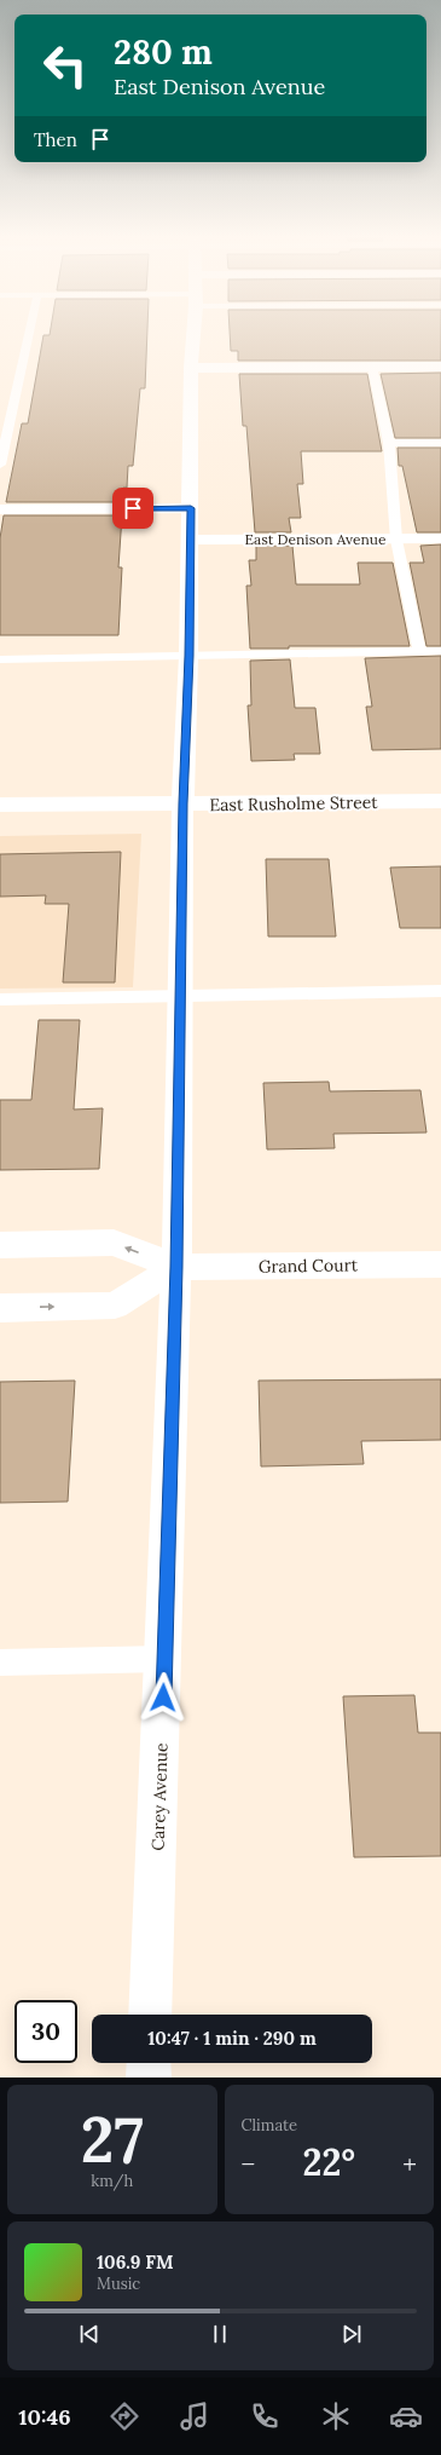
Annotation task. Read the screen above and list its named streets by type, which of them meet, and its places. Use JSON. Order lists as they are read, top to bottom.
{
  "streets": {
    "street": [
      "East Denison Avenue",
      "East Rusholme Street",
      "Grand Court",
      "Carey Avenue"
    ]
  },
  "crossings": [
    ["East Denison Avenue", "Carey Avenue"],
    ["East Rusholme Street", "Carey Avenue"],
    ["Grand Court", "Carey Avenue"]
  ],
  "page": {
    "turn": ["280 m", "East Denison Avenue"],
    "then": "Then",
    "limit": "30",
    "trip": "10:47 · 1 min · 290 m",
    "tile": [
      ["27", "km/h"],
      "Climate"
    ],
    "heat": ["−", "22°", "+"],
    "song": ["106.9 FM", "Music"],
    "tabs": "10:46"
  }
}
